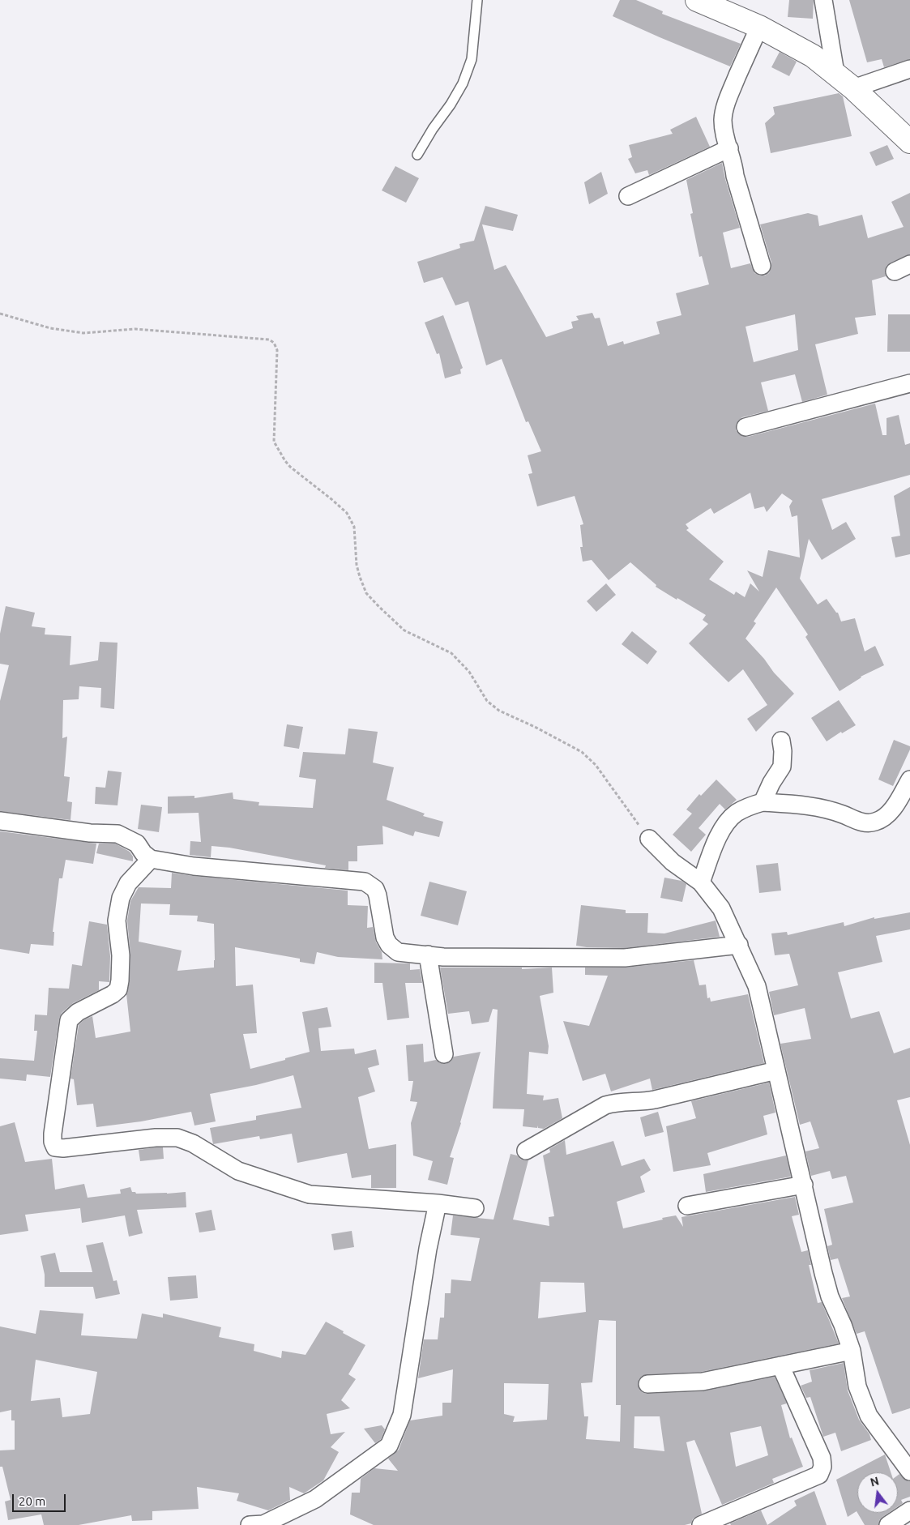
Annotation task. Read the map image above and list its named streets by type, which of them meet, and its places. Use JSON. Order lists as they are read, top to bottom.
{
  "scale_bar": "20 m",
  "north": "top"
}
